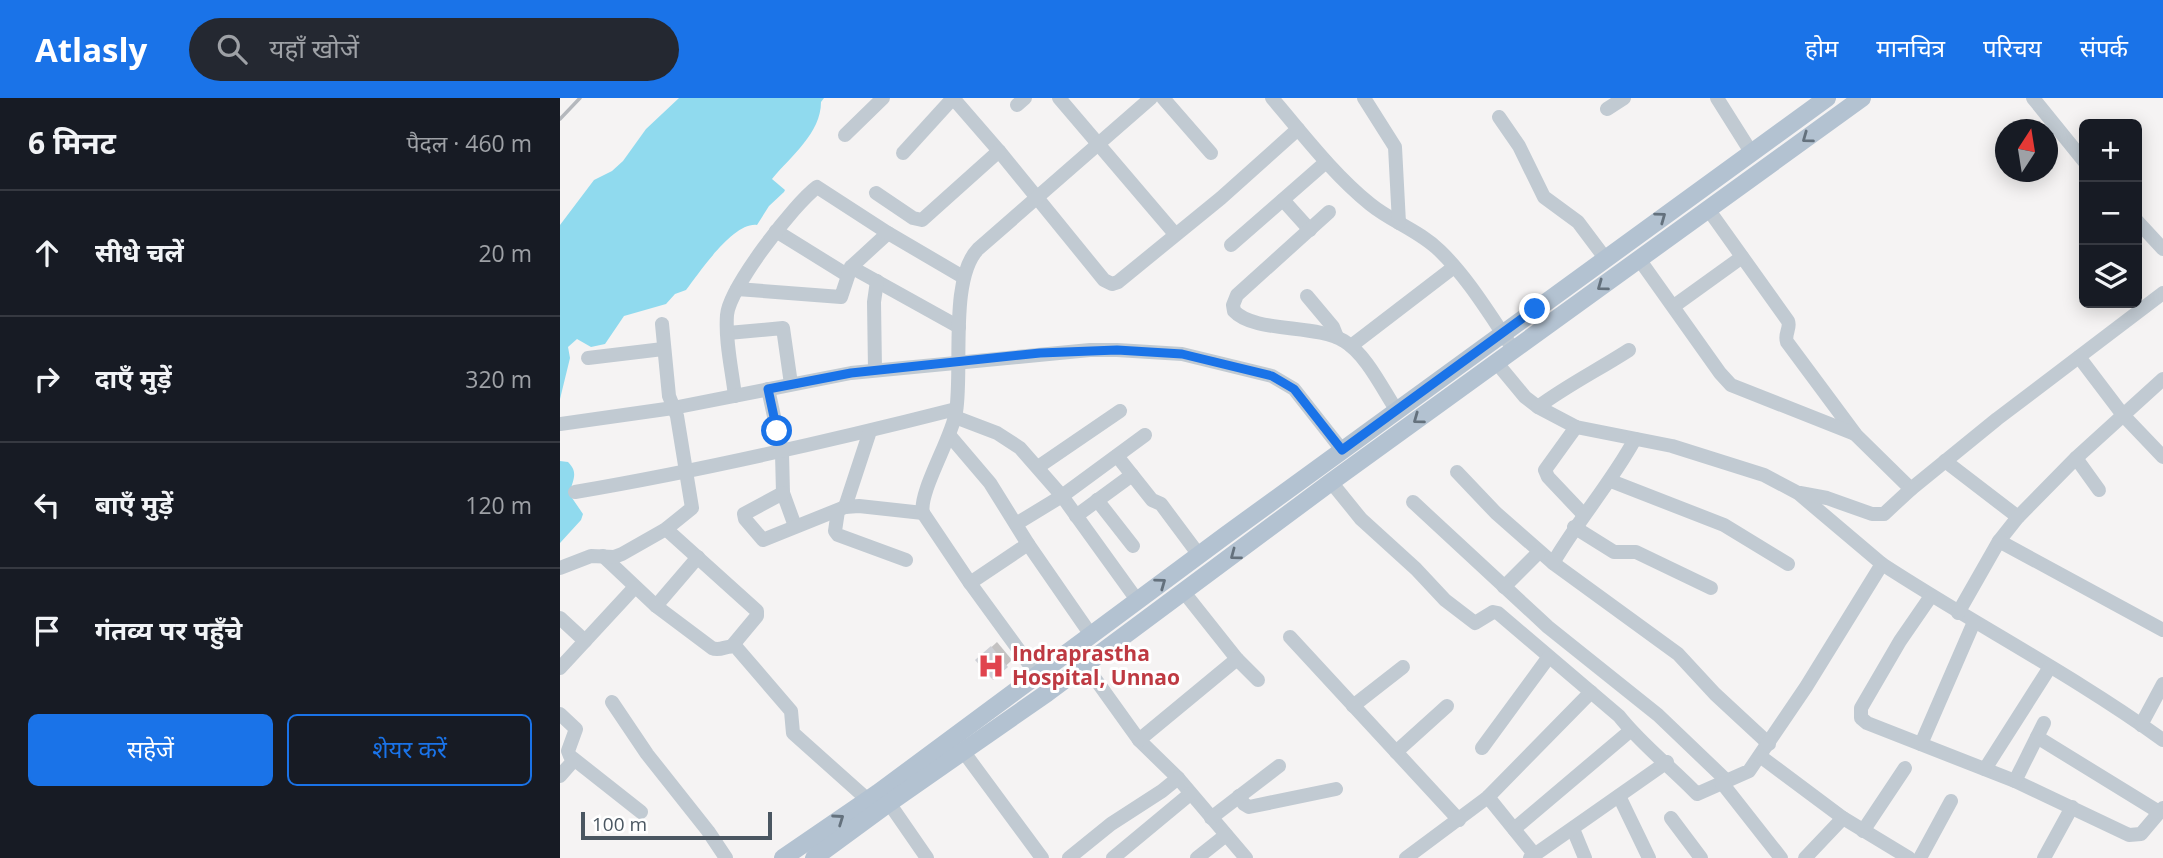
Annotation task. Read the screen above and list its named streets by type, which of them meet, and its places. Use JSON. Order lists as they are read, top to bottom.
{
  "places": {
    "hospital": ["Indraprastha Hospital, Unnao"]
  },
  "scale_bar": "100 m",
  "north": "top",
  "page": {
    "header": "Atlasly",
    "search": "यहाँ खोजें",
    "nav": [
      "होम",
      "मानचित्र",
      "परिचय",
      "संपर्क"
    ],
    "heading": ["6 मिनट", "पैदल · 460 m"],
    "map_buttons": ["+", "−"],
    "list": [
      ["सीधे चलें", "20 m"],
      ["दाएँ मुड़ें", "320 m"],
      ["बाएँ मुड़ें", "120 m"],
      "गंतव्य पर पहुँचे"
    ],
    "buttons": ["सहेजें", "शेयर करें"],
    "scale": "100 m"
  }
}
